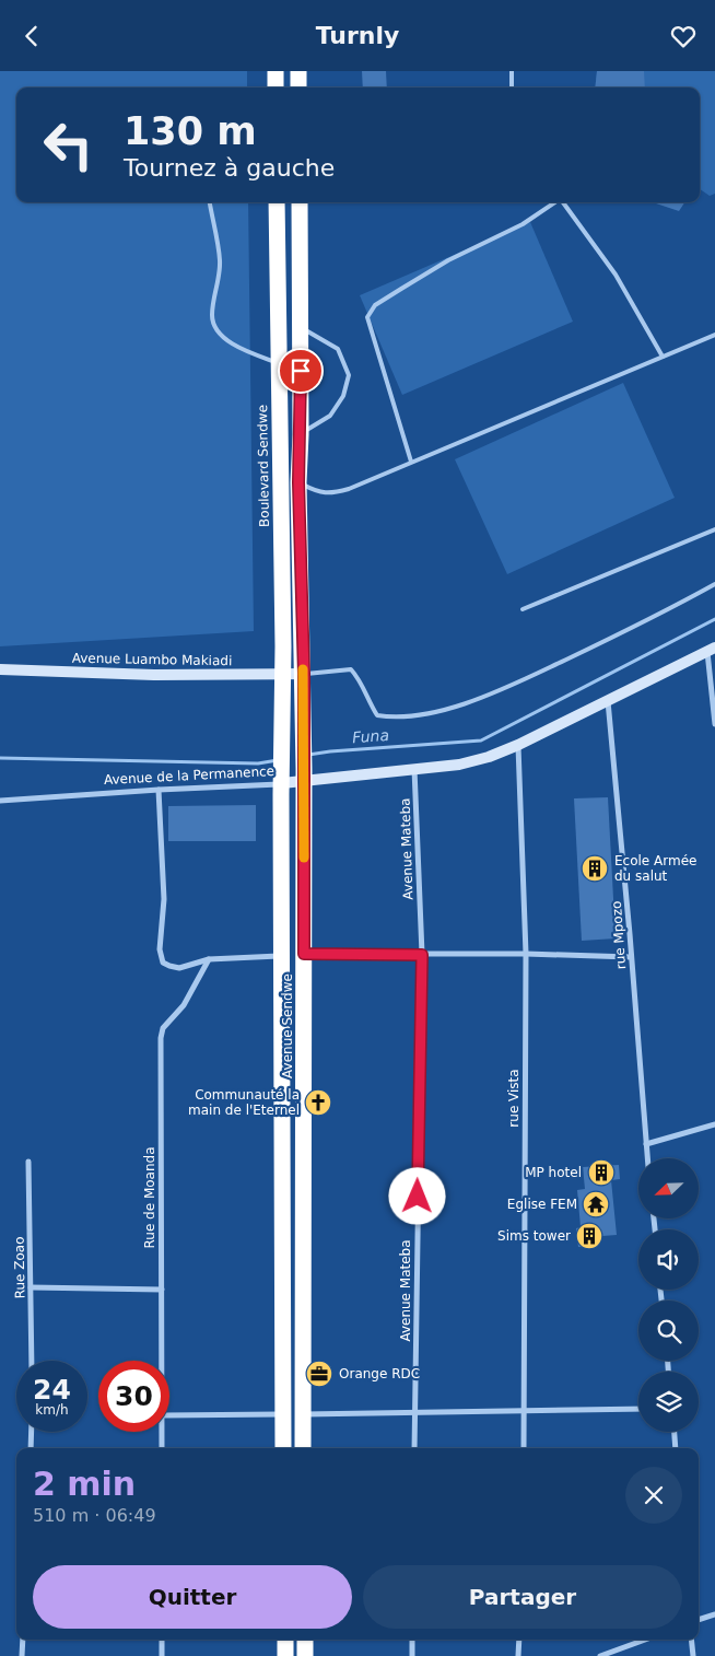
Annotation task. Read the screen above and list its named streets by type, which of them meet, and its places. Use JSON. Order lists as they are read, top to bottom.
{
  "streets": {
    "highway": ["Boulevard Sendwe", "Avenue Sendwe"],
    "street": [
      "Avenue Luambo Makiadi",
      "Avenue de la Permanence",
      "Avenue Mateba",
      "rue Mpozo",
      "rue Vista",
      "Rue de Moanda",
      "Rue Zoao"
    ]
  },
  "crossings": [
    ["Boulevard Sendwe", "Avenue Luambo Makiadi"],
    ["Boulevard Sendwe", "Avenue Sendwe"],
    ["Avenue Luambo Makiadi", "Avenue Sendwe"],
    ["Avenue de la Permanence", "Avenue Mateba"],
    ["Avenue de la Permanence", "rue Mpozo"],
    ["Avenue de la Permanence", "Avenue Sendwe"],
    ["Avenue de la Permanence", "rue Vista"]
  ],
  "water": ["Funa"],
  "places": {
    "building": ["Ecole Armée du salut", "MP hotel", "Sims tower"],
    "church": ["Communauté la main de l'Eternel"],
    "temple": ["Eglise FEM"],
    "office": ["Orange RDC"]
  },
  "north": "bottom left",
  "page": {
    "header": "Turnly",
    "turn": ["130 m", "Tournez à gauche"],
    "speed": "24 km/h",
    "limit": "30",
    "heading": ["2 min", "510 m · 06:49"],
    "buttons": ["Quitter", "Partager"]
  }
}
